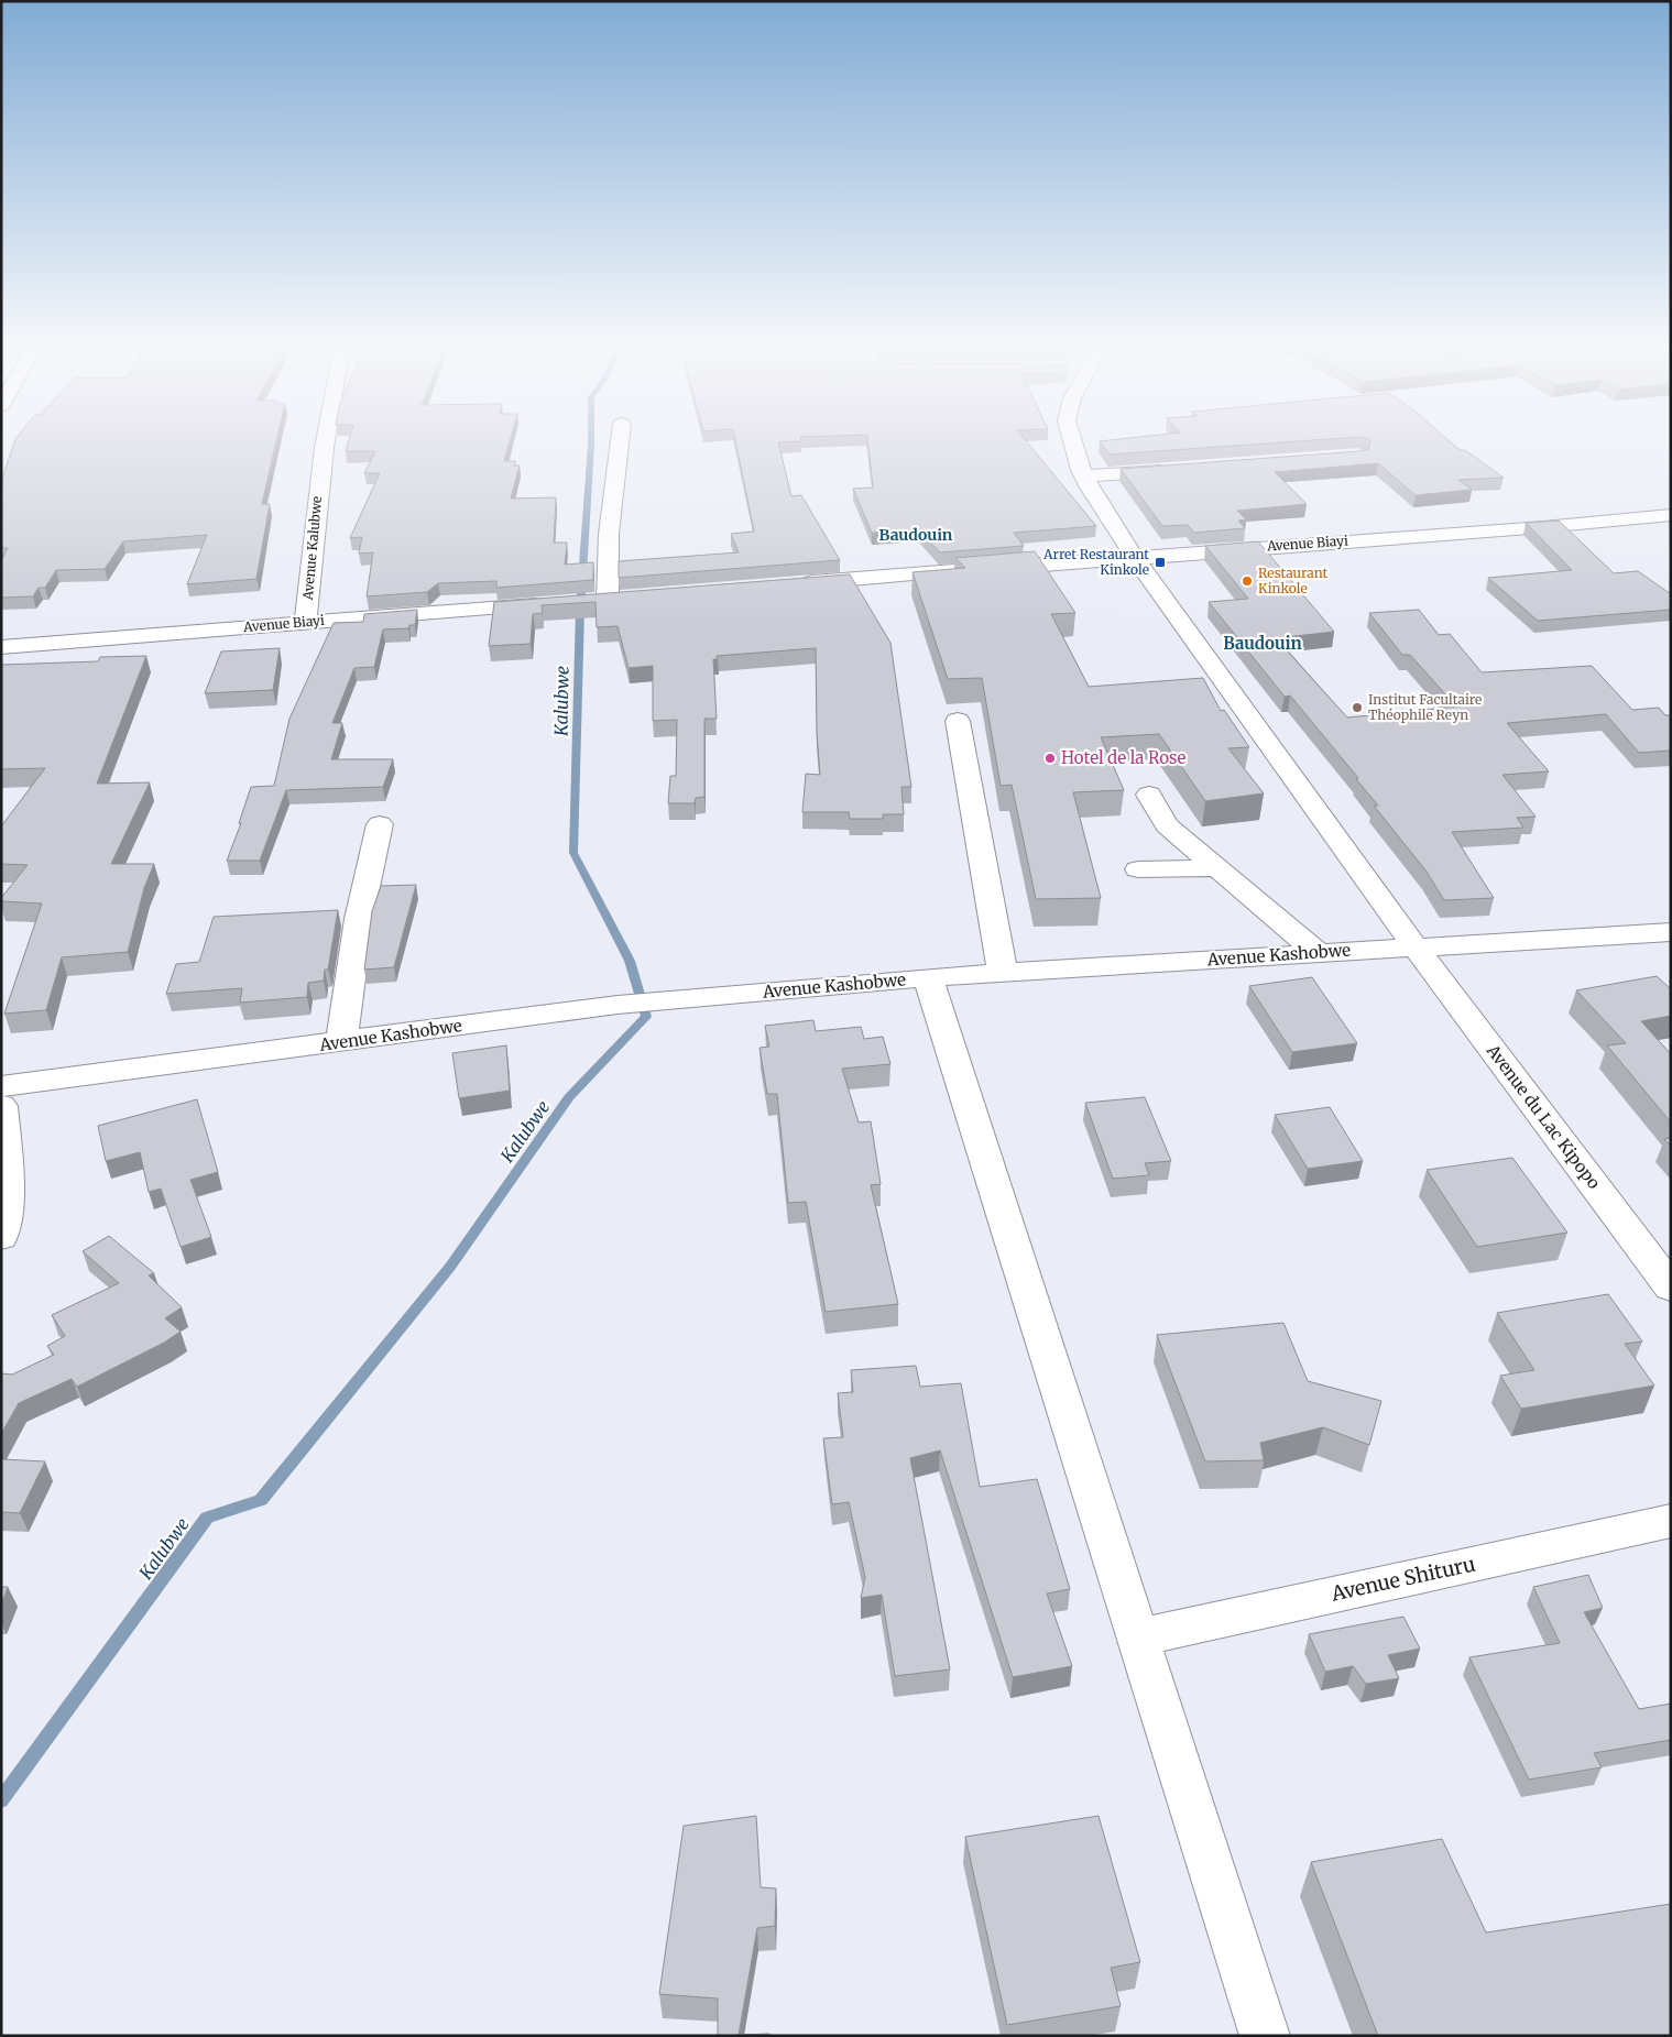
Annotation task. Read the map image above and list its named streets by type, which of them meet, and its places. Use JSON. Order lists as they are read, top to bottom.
{
  "streets": {
    "street": [
      "Avenue Biayi",
      "Avenue Kalubwe",
      "Avenue Kashobwe",
      "Avenue du Lac Kipopo",
      "Avenue Shituru"
    ]
  },
  "crossings": [
    ["Avenue Biayi", "Avenue Kalubwe"],
    ["Avenue Biayi", "Avenue du Lac Kipopo"],
    ["Avenue Kashobwe", "Avenue du Lac Kipopo"]
  ],
  "districts": ["Baudouin", "Baudouin"],
  "water": ["Kalubwe"],
  "places": {
    "transit": ["Arret Restaurant Kinkole"],
    "other": ["Restaurant Kinkole", "Institut Facultaire Théophile Reyn", "Hotel de la Rose"]
  }
}
